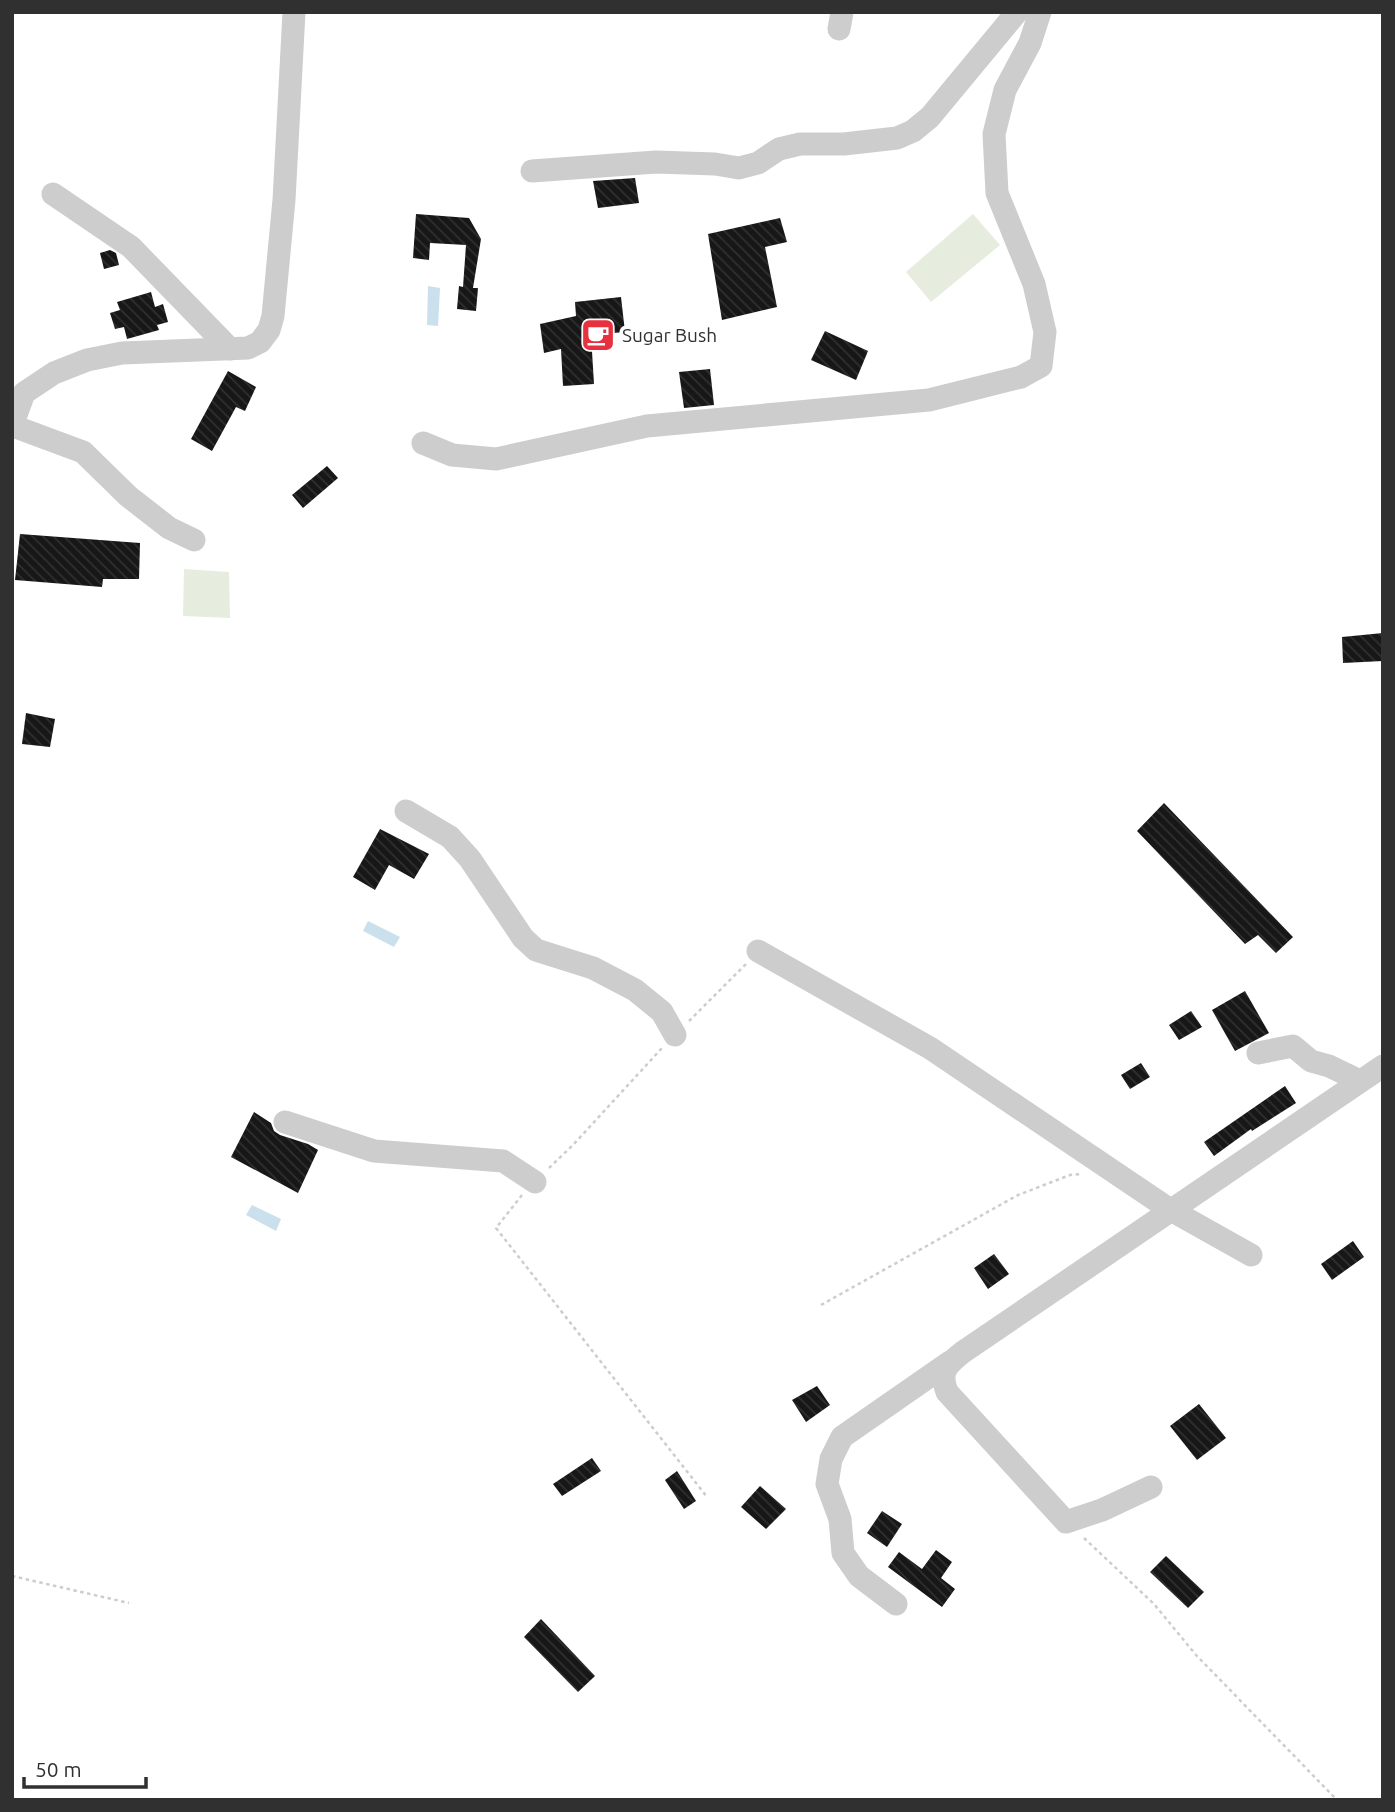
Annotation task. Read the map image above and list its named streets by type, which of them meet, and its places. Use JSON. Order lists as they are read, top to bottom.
{
  "places": {
    "cafe": ["Sugar Bush"]
  },
  "scale_bar": "50 m"
}
